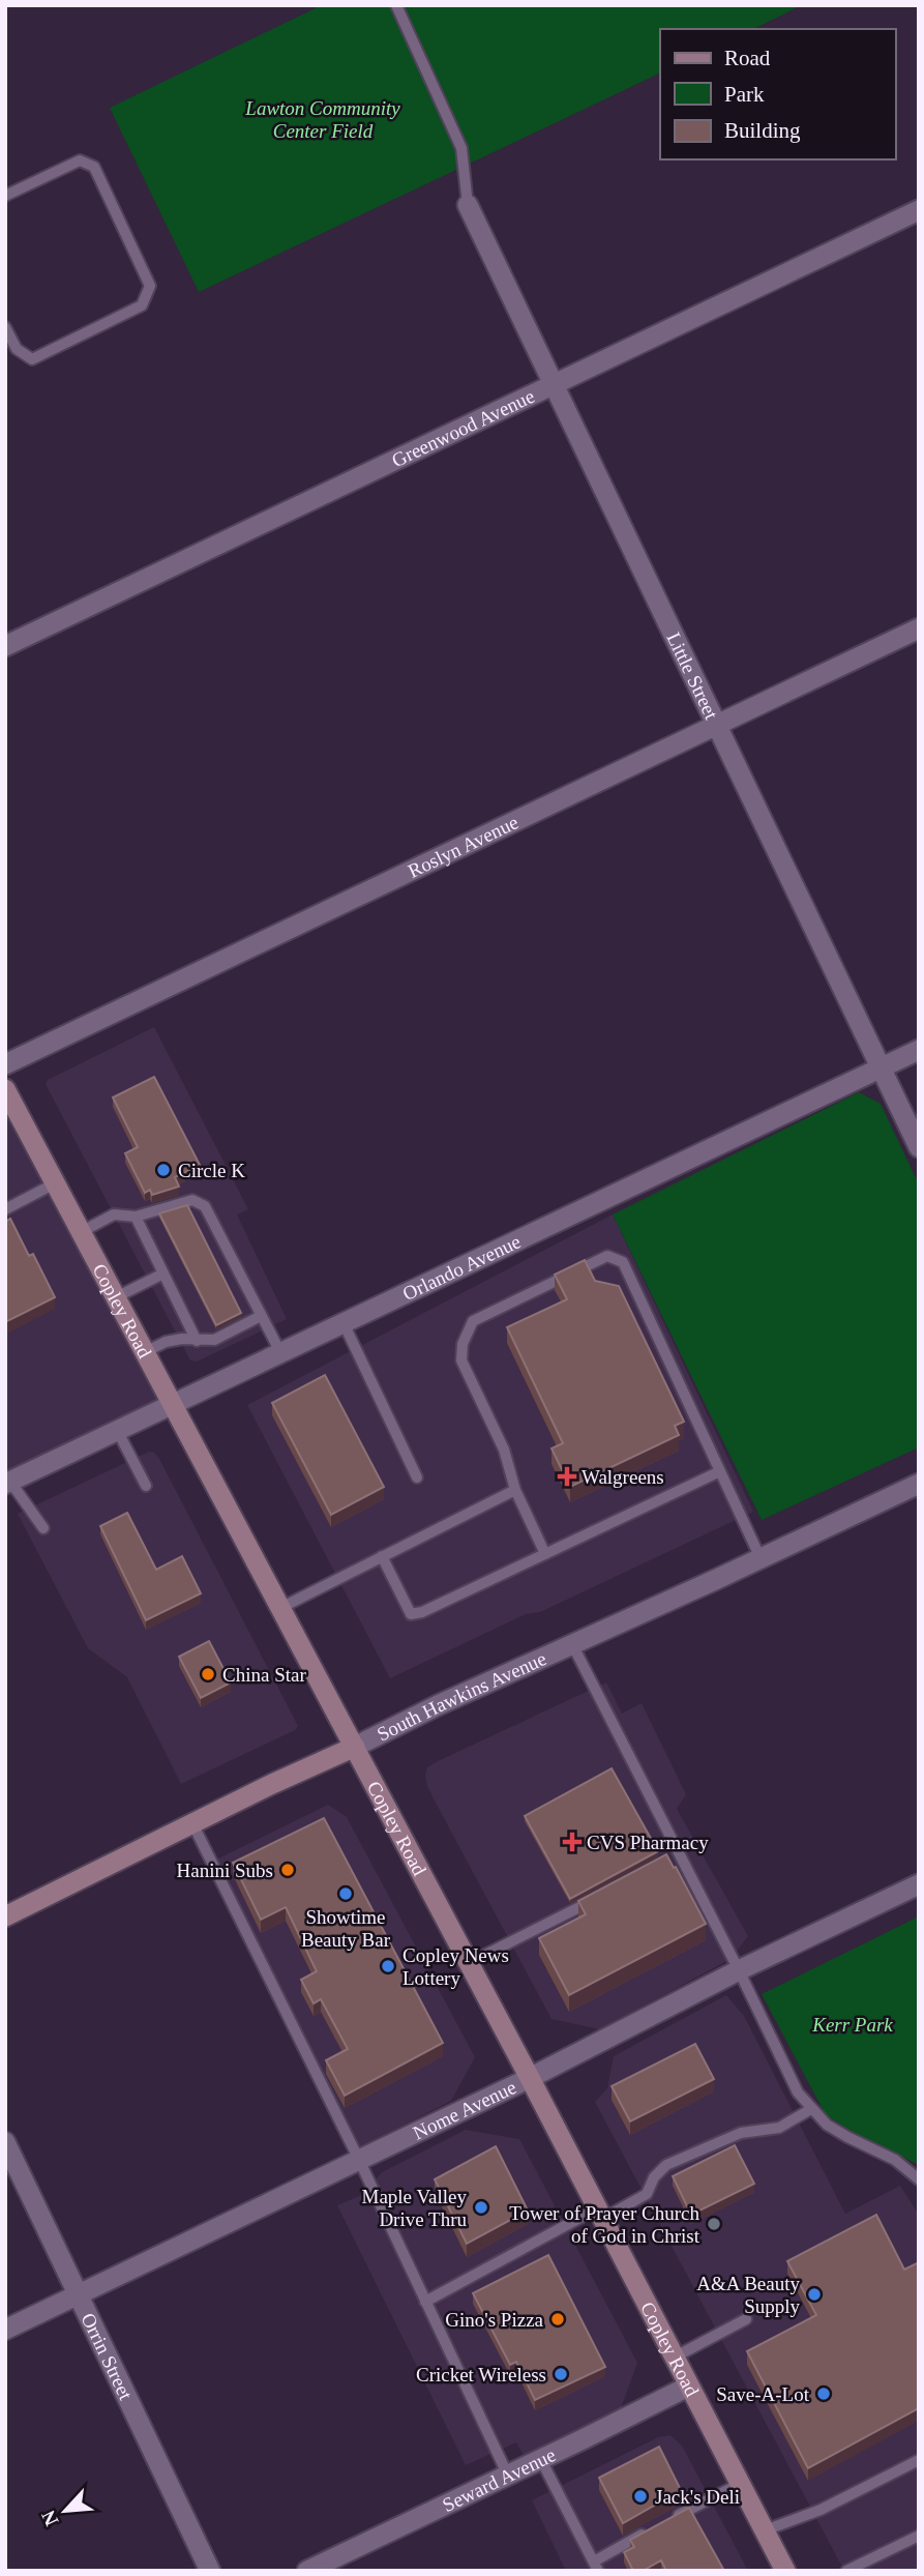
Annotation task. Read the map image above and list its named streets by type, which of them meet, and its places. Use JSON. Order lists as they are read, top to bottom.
{
  "streets": {
    "main road": ["Copley Road", "South Hawkins Avenue"],
    "street": [
      "Greenwood Avenue",
      "Little Street",
      "Roslyn Avenue",
      "Orlando Avenue",
      "Nome Avenue",
      "Orrin Street",
      "Seward Avenue"
    ]
  },
  "crossings": [
    ["Greenwood Avenue", "Little Street"],
    ["Little Street", "Roslyn Avenue"],
    ["Little Street", "Orlando Avenue"],
    ["Orlando Avenue", "Copley Road"],
    ["Copley Road", "South Hawkins Avenue"],
    ["Copley Road", "Nome Avenue"],
    ["Copley Road", "Seward Avenue"],
    ["Nome Avenue", "Orrin Street"]
  ],
  "parks": ["Lawton Community Center Field", "Kerr Park"],
  "places": {
    "other": [
      "Circle K",
      "China Star",
      "Hanini Subs",
      "Showtime Beauty Bar",
      "Copley News Lottery",
      "Maple Valley Drive Thru",
      "Tower of Prayer Church of God in Christ",
      "A&A Beauty Supply",
      "Gino's Pizza",
      "Cricket Wireless",
      "Save-A-Lot",
      "Jack's Deli"
    ],
    "health": ["Walgreens", "CVS Pharmacy"]
  },
  "legend": ["Road", "Park", "Building"],
  "north": "bottom left"
}
